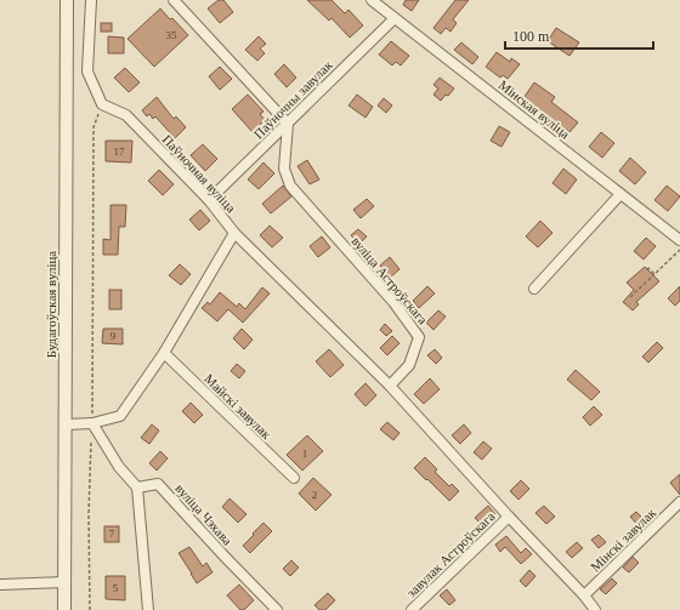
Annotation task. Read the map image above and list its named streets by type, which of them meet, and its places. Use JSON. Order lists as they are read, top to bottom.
{
  "streets": {
    "street": [
      "Паўночны завулак",
      "Мінская вуліца",
      "Паўночная вуліца",
      "вуліца Астроўскага",
      "Будагоўская вуліца",
      "Майскі завулак",
      "вуліца Чэхава",
      "Мінскі завулак",
      "завулак Астроўскага"
    ]
  },
  "crossings": [
    ["Паўночны завулак", "Мінская вуліца"],
    ["Паўночны завулак", "Паўночная вуліца"],
    ["Паўночны завулак", "вуліца Астроўскага"],
    ["Паўночная вуліца", "Майскі завулак"]
  ],
  "house_numbers": [
    "35",
    "17",
    "9",
    "1",
    "2",
    "7",
    "5"
  ],
  "scale_bar": "100 m"
}
